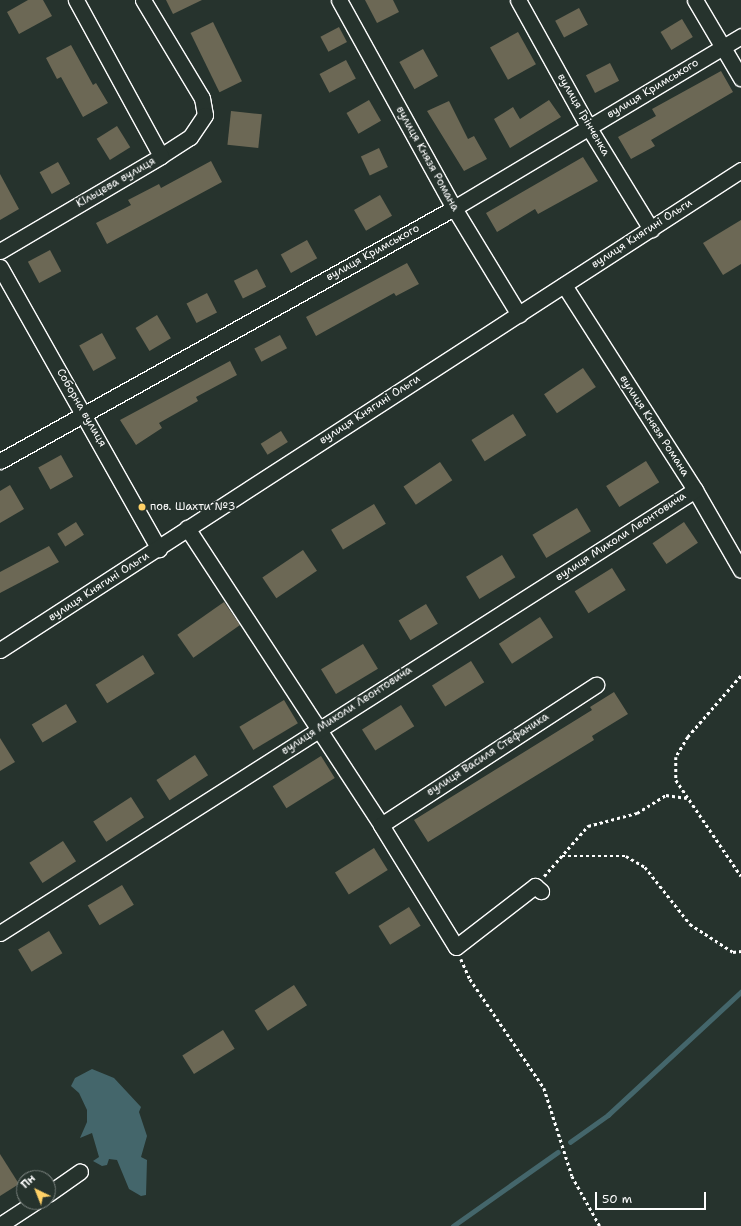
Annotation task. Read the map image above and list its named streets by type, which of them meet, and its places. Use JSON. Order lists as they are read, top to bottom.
{
  "streets": {
    "street": [
      "вулиця Кримського",
      "вулиця Грінченка",
      "вулиця Князя Романа",
      "Кільцева вулиця",
      "вулиця Княгині Ольги",
      "Соборна вулиця",
      "вулиця Миколи Леонтовича",
      "вулиця Василя Стефаника"
    ]
  },
  "crossings": [
    ["вулиця Кримського", "вулиця Грінченка"],
    ["вулиця Кримського", "вулиця Князя Романа"],
    ["вулиця Кримського", "Соборна вулиця"],
    ["вулиця Грінченка", "вулиця Княгині Ольги"],
    ["вулиця Князя Романа", "вулиця Княгині Ольги"],
    ["вулиця Князя Романа", "вулиця Миколи Леонтовича"],
    ["вулиця Княгині Ольги", "Соборна вулиця"]
  ],
  "places": ["пов. Шахти №3"],
  "scale_bar": "50 m",
  "north": "top left"
}
